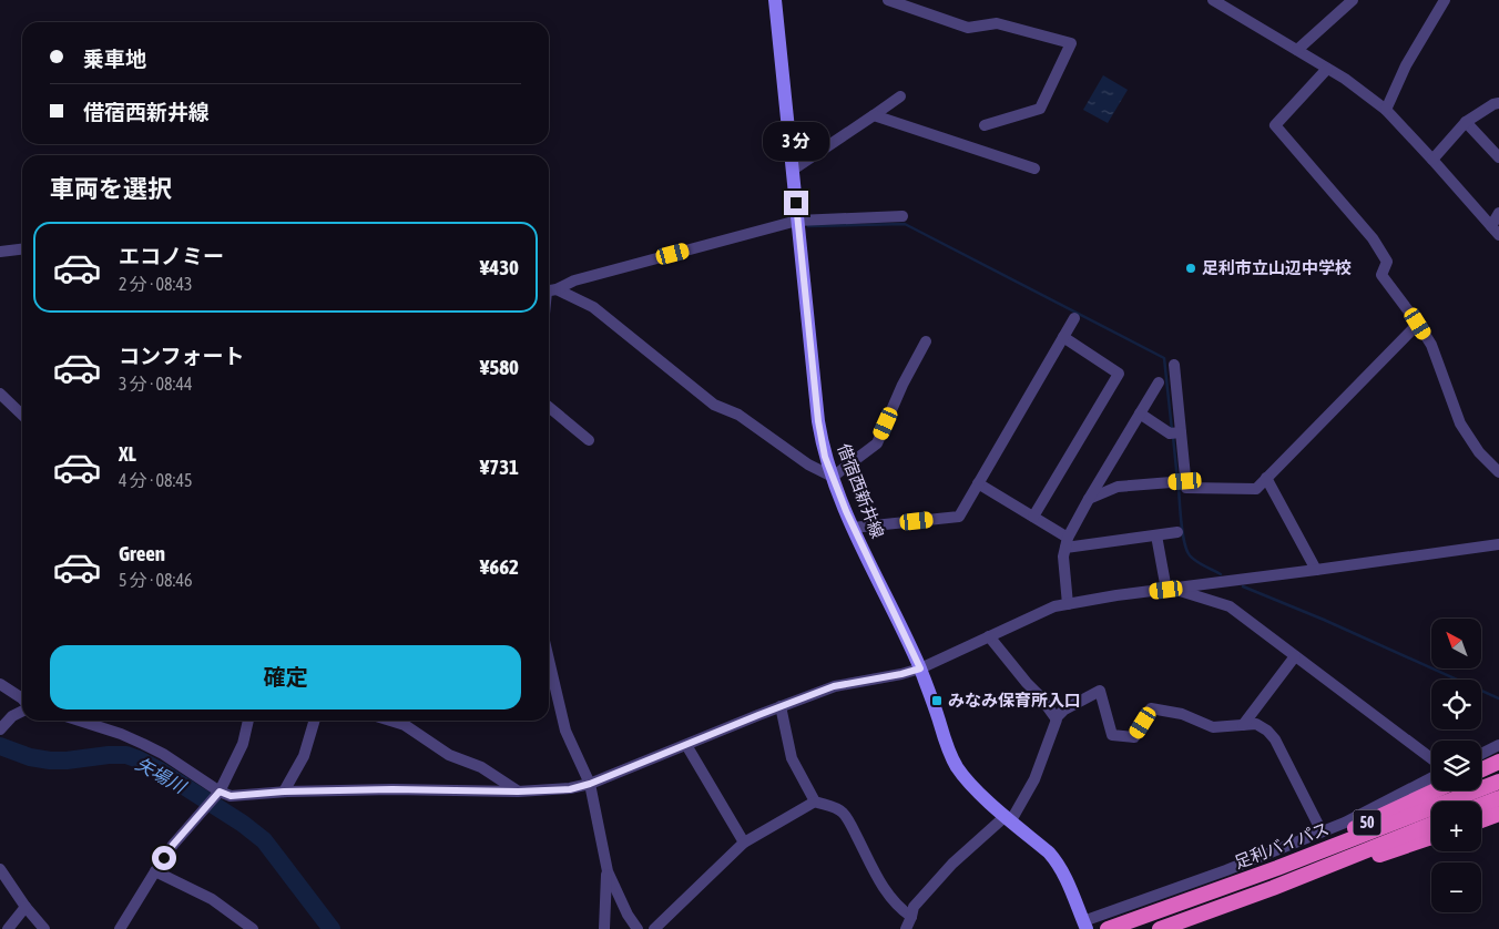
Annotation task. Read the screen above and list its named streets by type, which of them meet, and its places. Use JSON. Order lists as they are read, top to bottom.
{
  "streets": {
    "highway": ["50", "足利バイパス"],
    "main road": ["借宿西新井線"]
  },
  "crossings": [
    ["50", "足利バイパス"]
  ],
  "water": ["矢場川"],
  "places": {
    "other": ["足利市立山辺中学校"],
    "transit": ["みなみ保育所入口"]
  },
  "north": "top left",
  "page": {
    "banner": ["乗車地", "借宿西新井線"],
    "bubble": "3 分",
    "heading": "車両を選択",
    "list": [
      {
        "name": "エコノミー",
        "note": "2 分 · 08:43",
        "value": "¥430"
      },
      {
        "name": "コンフォート",
        "note": "3 分 · 08:44",
        "value": "¥580"
      },
      {
        "name": "XL",
        "note": "4 分 · 08:45",
        "value": "¥731"
      },
      {
        "name": "Green",
        "note": "5 分 · 08:46",
        "value": "¥662"
      }
    ],
    "map_buttons": ["+", "−"],
    "buttons": "確定"
  }
}
